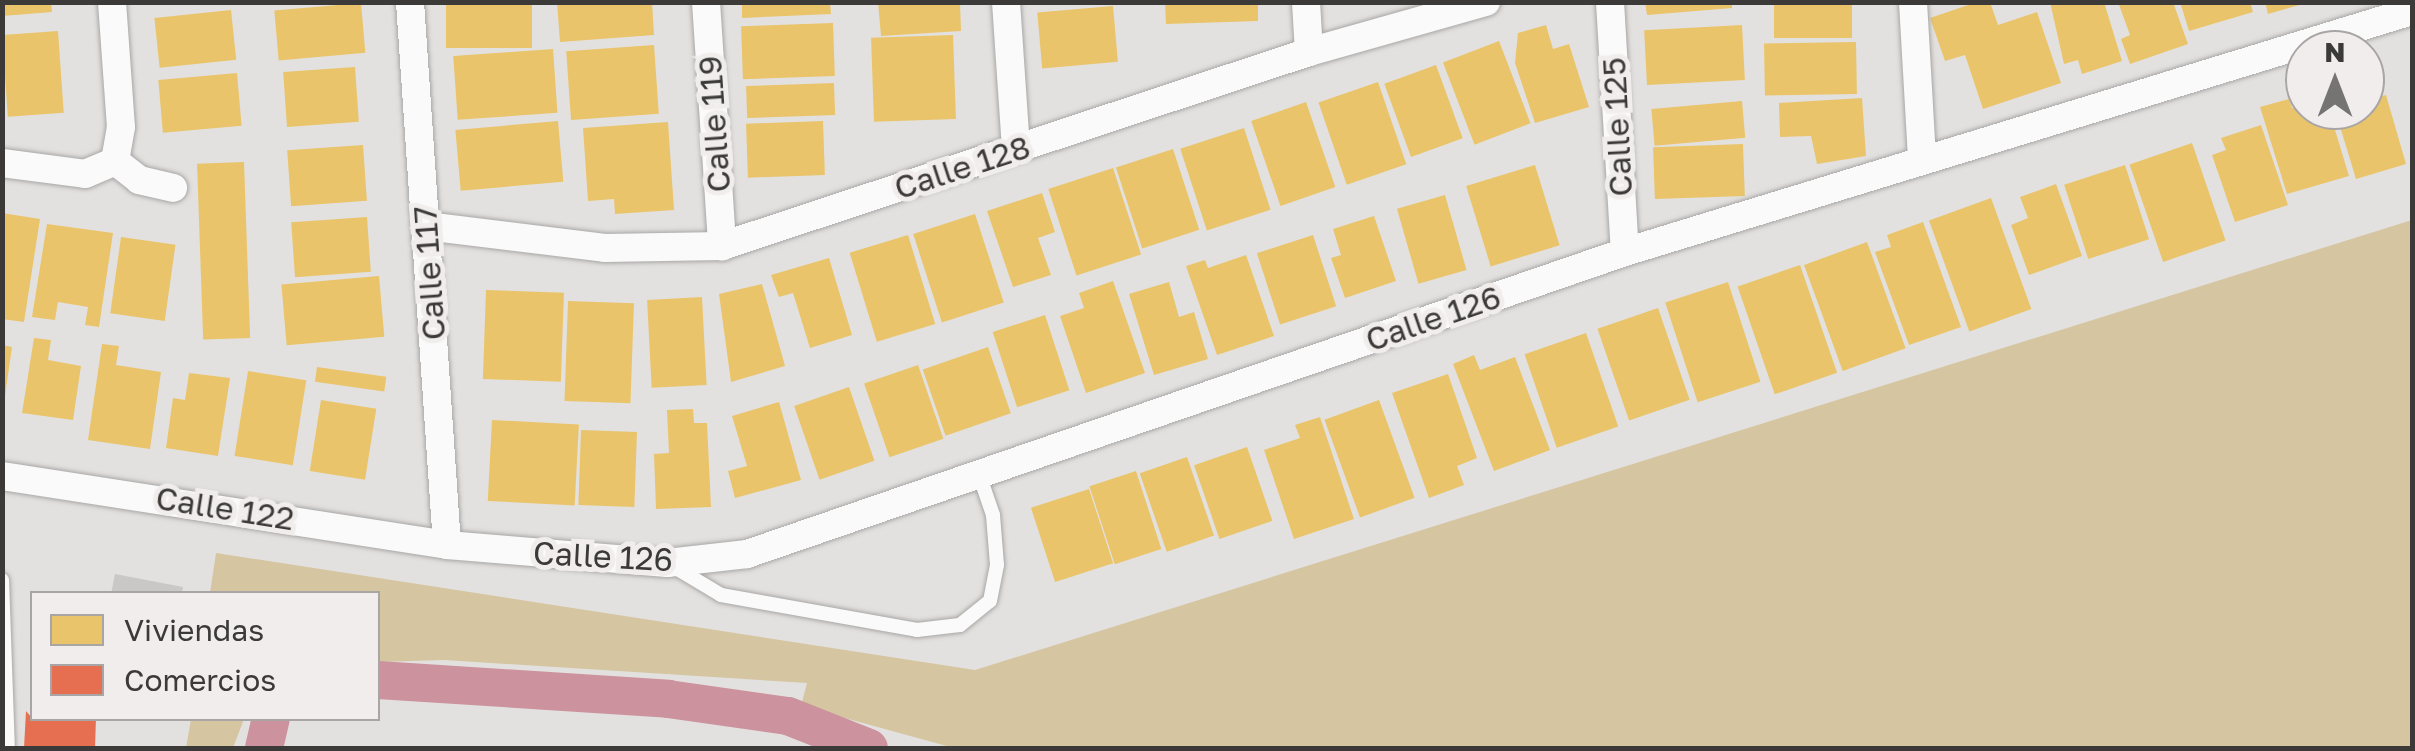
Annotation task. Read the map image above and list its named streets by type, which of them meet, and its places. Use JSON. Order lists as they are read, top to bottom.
{
  "streets": {
    "street": [
      "Calle 119",
      "Calle 125",
      "Calle 128",
      "Calle 117",
      "Calle 126",
      "Calle 122"
    ]
  },
  "crossings": [
    ["Calle 119", "Calle 128"],
    ["Calle 125", "Calle 126"],
    ["Calle 128", "Calle 117"],
    ["Calle 117", "Calle 126"],
    ["Calle 117", "Calle 122"],
    ["Calle 126", "Calle 122"]
  ],
  "legend": ["Viviendas", "Comercios"],
  "north": "top"
}
